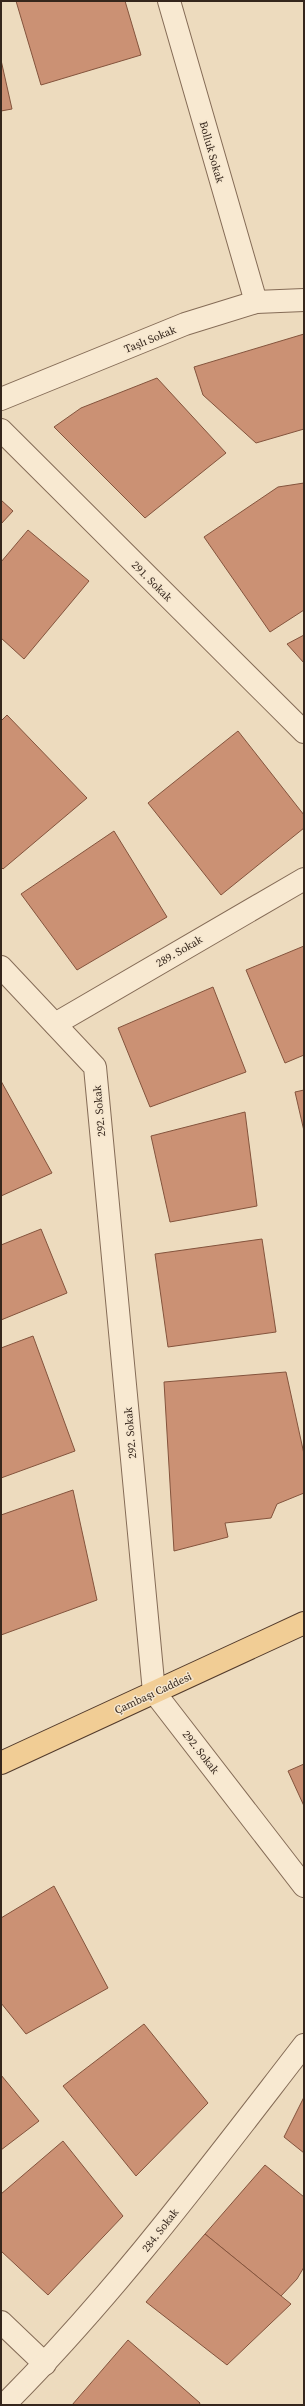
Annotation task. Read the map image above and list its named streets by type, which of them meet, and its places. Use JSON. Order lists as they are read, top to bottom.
{
  "streets": {
    "main road": ["Çambaşı Caddesi"],
    "street": [
      "Bolluk Sokak",
      "Taşlı Sokak",
      "291. Sokak",
      "289. Sokak",
      "292. Sokak",
      "284. Sokak"
    ]
  },
  "crossings": [
    ["Bolluk Sokak", "Taşlı Sokak"],
    ["289. Sokak", "292. Sokak"],
    ["292. Sokak", "Çambaşı Caddesi"]
  ]
}
